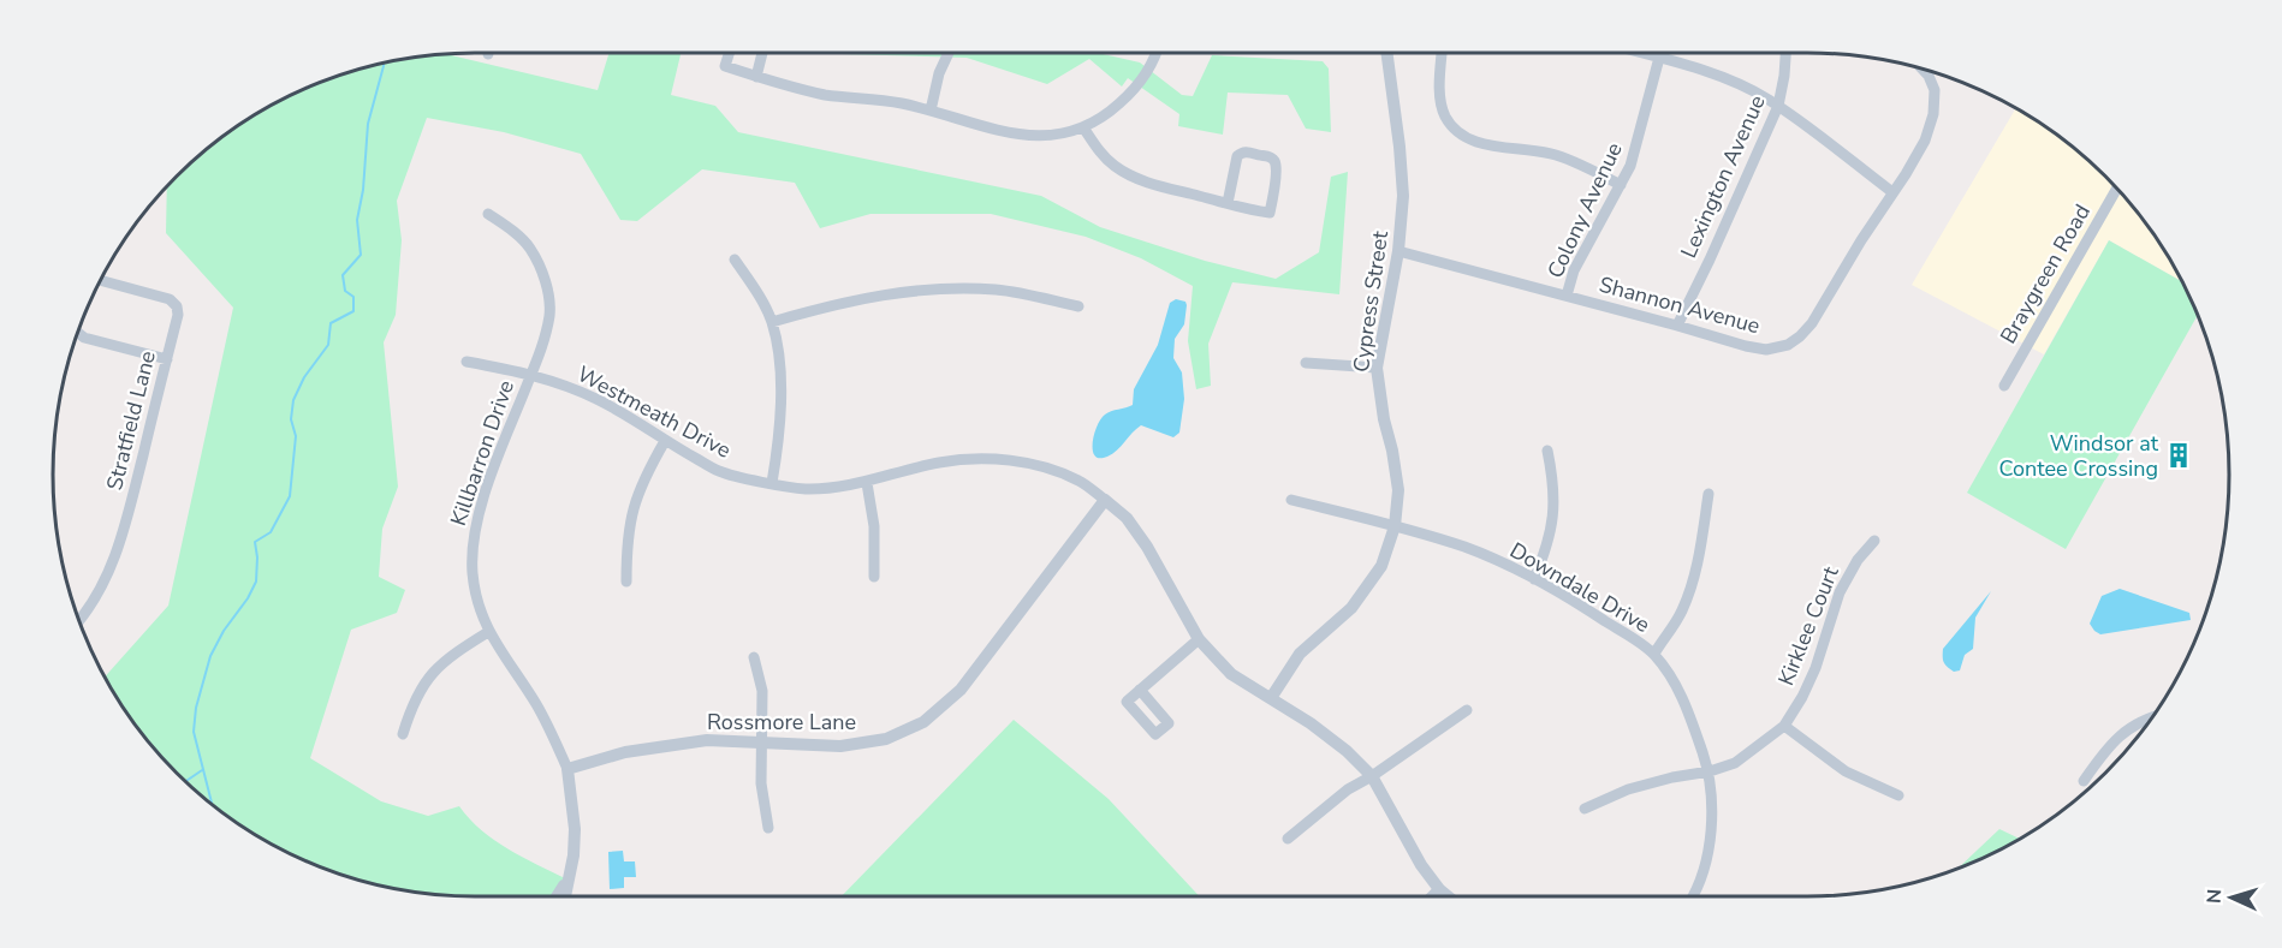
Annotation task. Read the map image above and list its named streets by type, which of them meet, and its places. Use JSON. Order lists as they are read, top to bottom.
{
  "streets": {
    "street": [
      "Lexington Avenue",
      "Colony Avenue",
      "Braygreen Road",
      "Cypress Street",
      "Shannon Avenue",
      "Westmeath Drive",
      "Stratfield Lane",
      "Killbarron Drive",
      "Downdale Drive",
      "Kirklee Court",
      "Rossmore Lane"
    ]
  },
  "crossings": [
    ["Lexington Avenue", "Shannon Avenue"],
    ["Colony Avenue", "Shannon Avenue"],
    ["Cypress Street", "Shannon Avenue"],
    ["Cypress Street", "Westmeath Drive"],
    ["Cypress Street", "Downdale Drive"],
    ["Westmeath Drive", "Killbarron Drive"],
    ["Westmeath Drive", "Rossmore Lane"],
    ["Killbarron Drive", "Rossmore Lane"],
    ["Downdale Drive", "Kirklee Court"]
  ],
  "places": {
    "building": ["Windsor at Contee Crossing"]
  },
  "north": "left"
}
